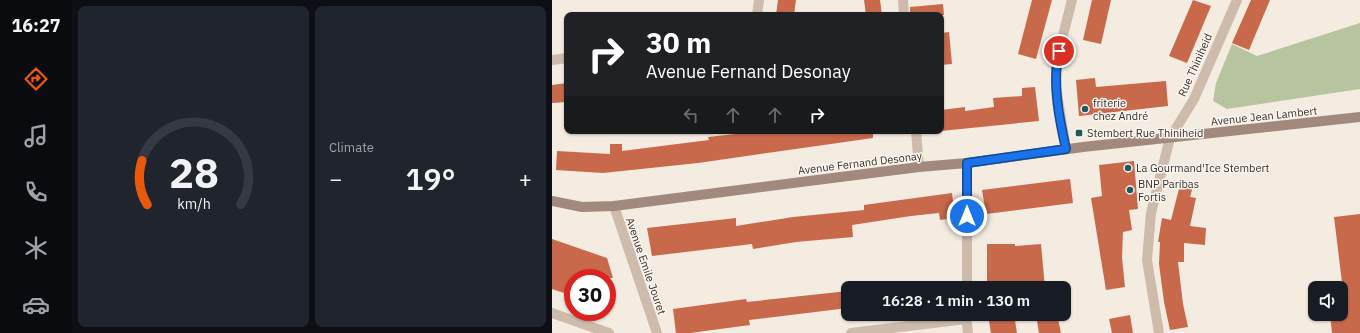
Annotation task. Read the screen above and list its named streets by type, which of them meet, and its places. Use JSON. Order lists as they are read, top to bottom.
{
  "streets": {
    "main road": ["Avenue Jean Lambert", "Avenue Fernand Desonay"],
    "street": ["Rue Thiniheid", "Avenue Emile Jouret"]
  },
  "crossings": [
    ["Rue Thiniheid", "Avenue Jean Lambert"],
    ["Rue Thiniheid", "Avenue Fernand Desonay"],
    ["Avenue Jean Lambert", "Avenue Fernand Desonay"],
    ["Avenue Fernand Desonay", "Avenue Emile Jouret"]
  ],
  "places": {
    "other": ["friterie chez André", "La Gourmand'Ice Stembert", "BNP Paribas Fortis"],
    "transit": ["Stembert Rue Thiniheid"]
  },
  "page": {
    "tabs": "16:27",
    "tile": "Climate",
    "turn": ["30 m", "Avenue Fernand Desonay"],
    "heat": ["−", "19°", "+"],
    "limit": "30",
    "trip": "16:28 · 1 min · 130 m",
    "gauge": ["28", "km/h"]
  }
}
